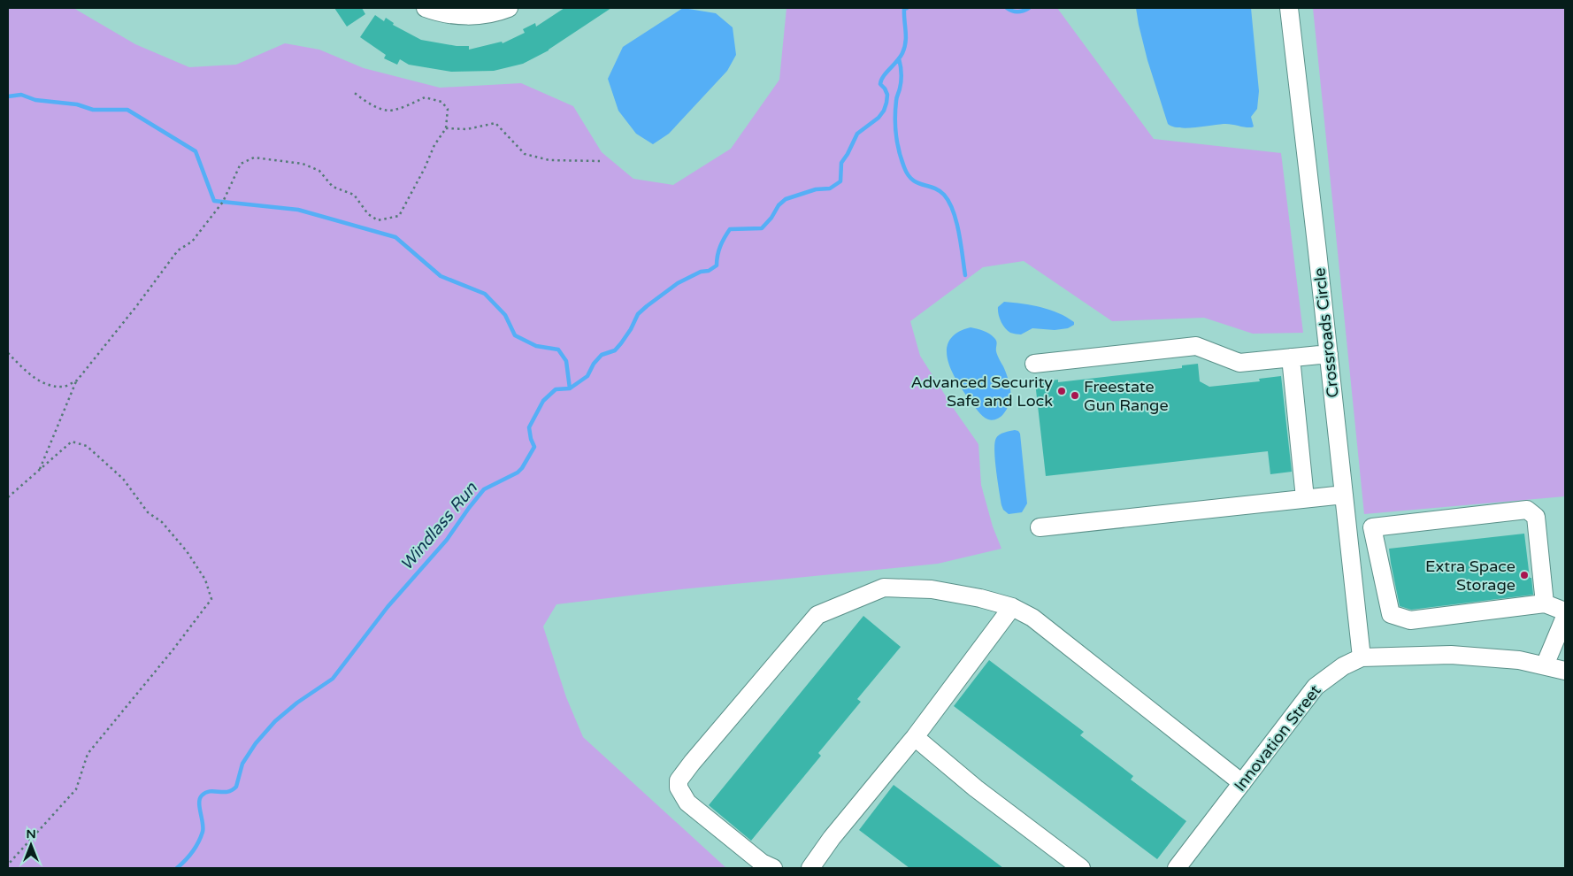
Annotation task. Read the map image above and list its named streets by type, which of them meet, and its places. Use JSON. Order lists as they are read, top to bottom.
{
  "streets": {
    "street": ["Crossroads Circle", "Innovation Street"]
  },
  "crossings": [
    ["Crossroads Circle", "Innovation Street"]
  ],
  "water": ["Windlass Run"],
  "places": ["Advanced Security Safe and Lock", "Freestate Gun Range", "Extra Space Storage"],
  "north": "top"
}
